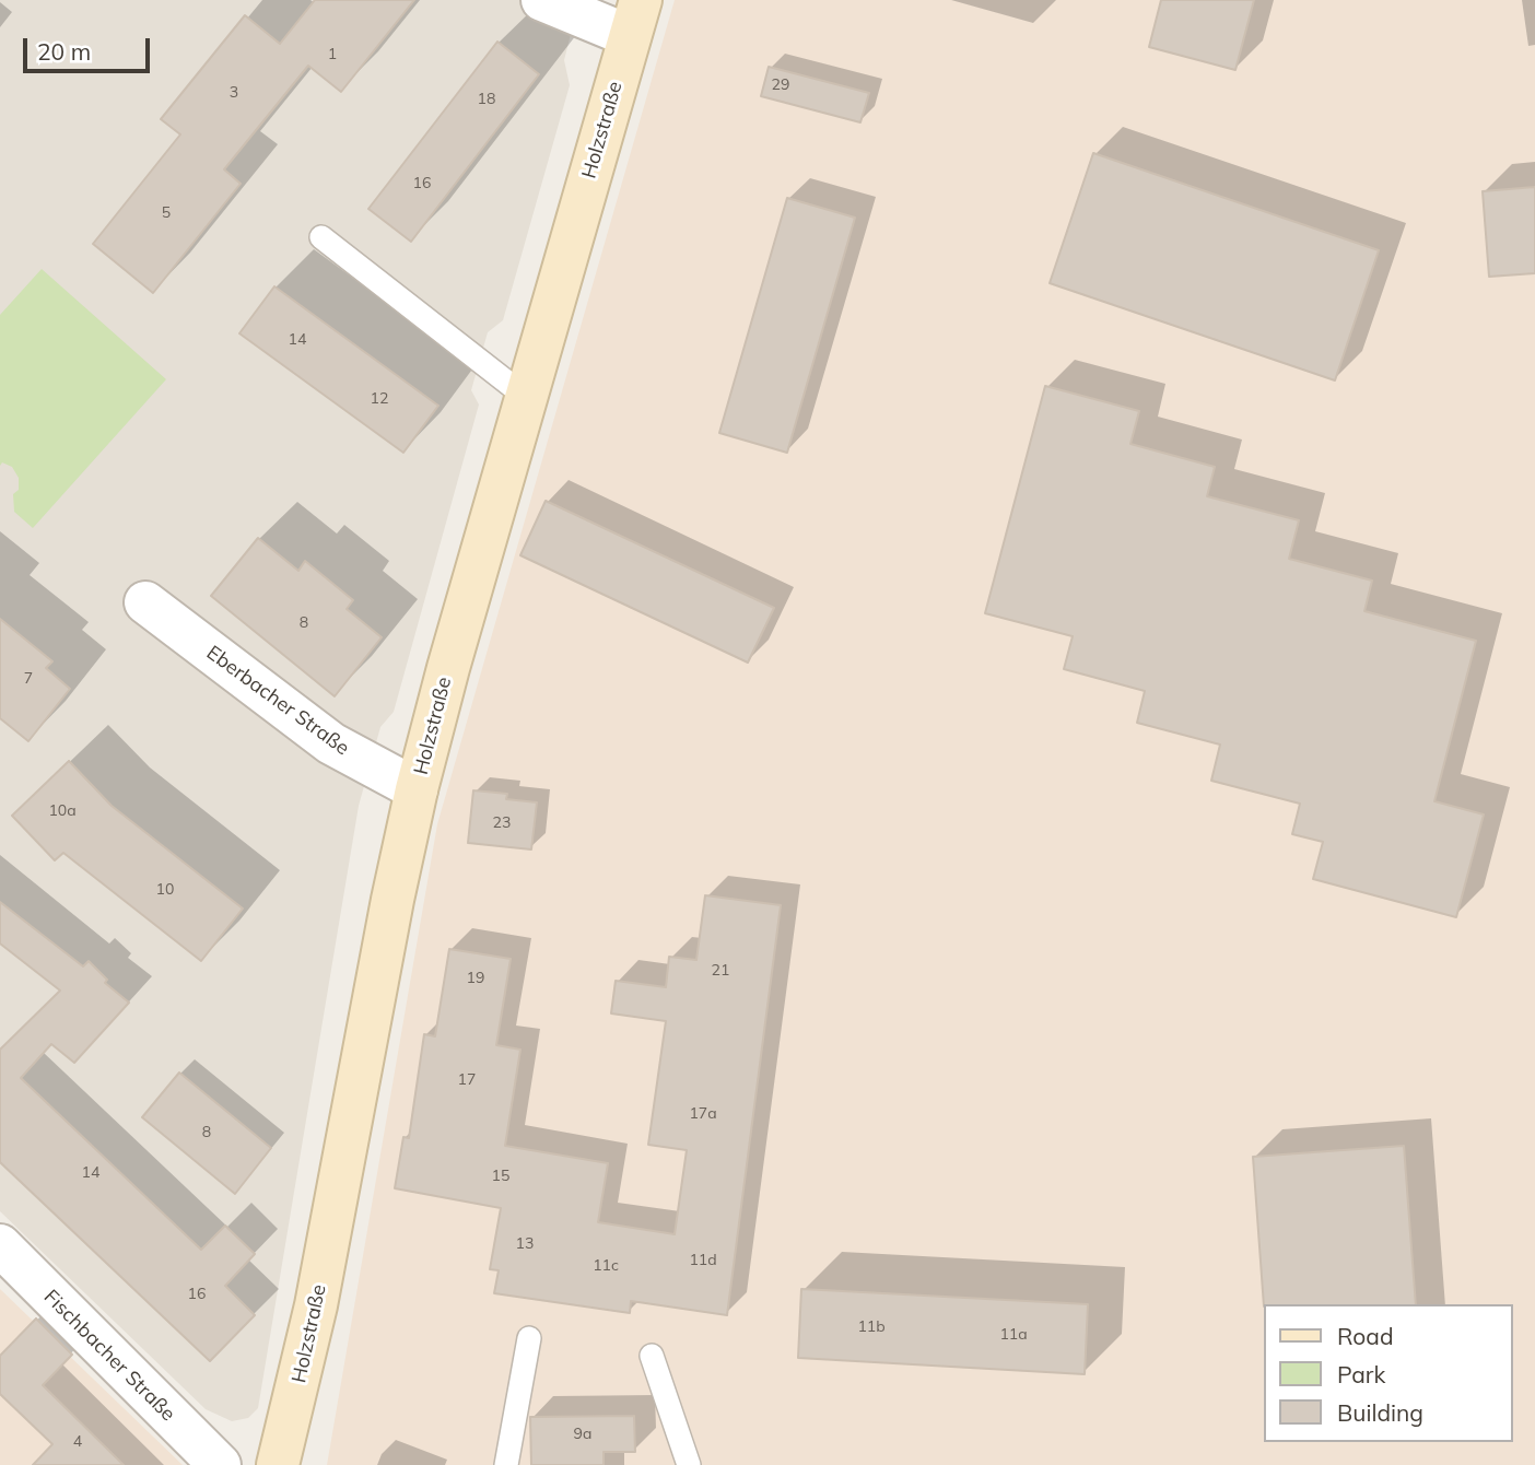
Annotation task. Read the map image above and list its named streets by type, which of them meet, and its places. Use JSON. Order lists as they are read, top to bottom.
{
  "streets": {
    "street": ["Holzstraße", "Eberbacher Straße", "Fischbacher Straße"]
  },
  "crossings": [
    ["Holzstraße", "Eberbacher Straße"]
  ],
  "house_numbers": [
    "1",
    "29",
    "3",
    "18",
    "16",
    "5",
    "14",
    "12",
    "8",
    "7",
    "10a",
    "23",
    "10",
    "21",
    "19",
    "17",
    "17a",
    "8",
    "14",
    "15",
    "13",
    "11d",
    "11c",
    "16",
    "11b",
    "11a",
    "9a",
    "4"
  ],
  "legend": ["Road", "Park", "Building"],
  "scale_bar": "20 m"
}
